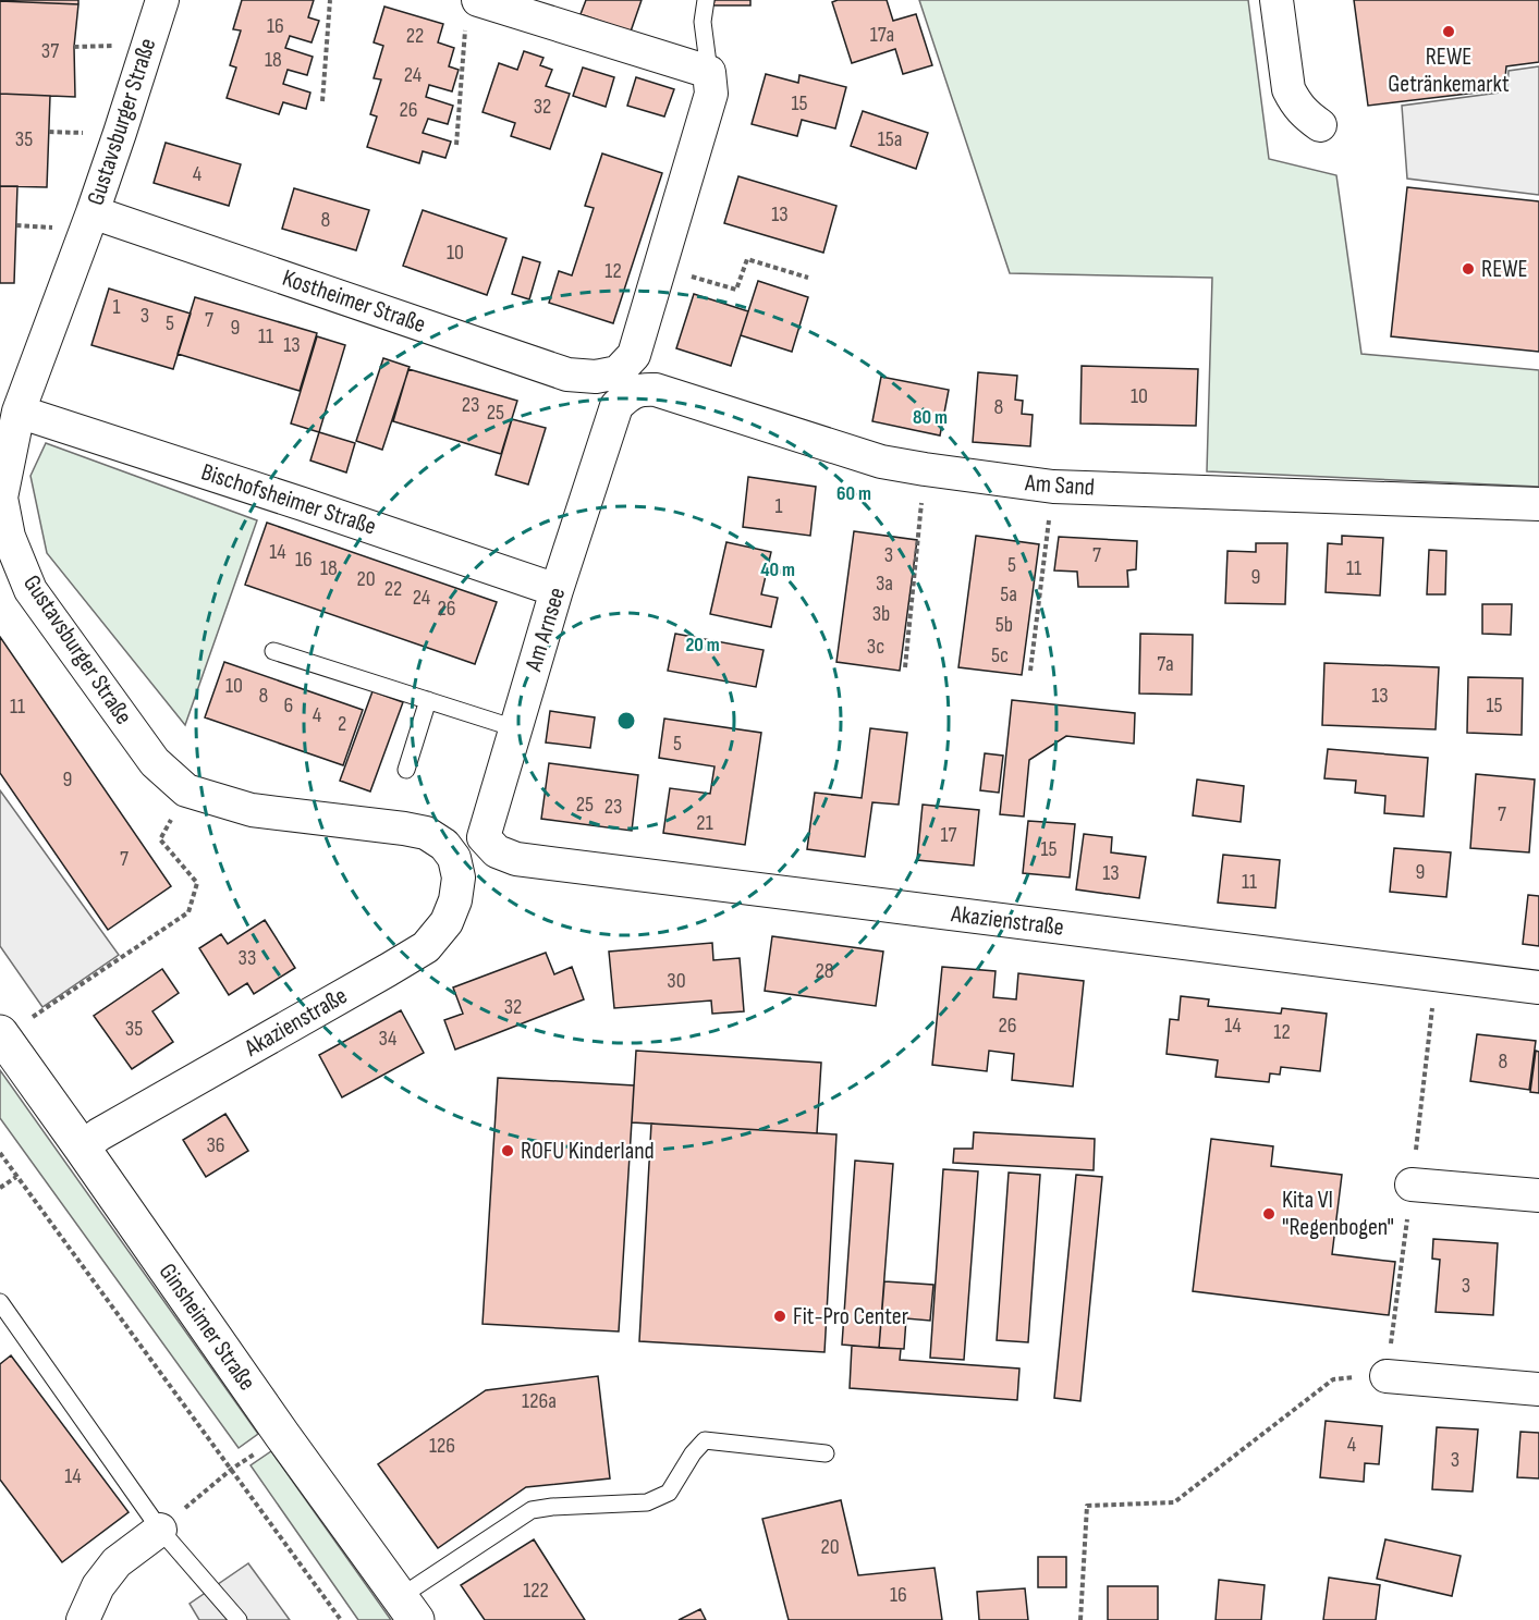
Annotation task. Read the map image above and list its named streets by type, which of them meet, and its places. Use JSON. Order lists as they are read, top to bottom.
{
  "streets": {
    "main road": ["Ginsheimer Straße"],
    "street": [
      "Gustavsburger Straße",
      "Kostheimer Straße",
      "Am Sand",
      "Bischofsheimer Straße",
      "Am Arnsee",
      "Akazienstraße"
    ]
  },
  "crossings": [
    ["Gustavsburger Straße", "Kostheimer Straße"],
    ["Gustavsburger Straße", "Bischofsheimer Straße"],
    ["Gustavsburger Straße", "Akazienstraße"],
    ["Am Sand", "Am Arnsee"],
    ["Bischofsheimer Straße", "Am Arnsee"],
    ["Am Arnsee", "Akazienstraße"],
    ["Akazienstraße", "Ginsheimer Straße"]
  ],
  "places": [
    "REWE Getränkemarkt",
    "REWE",
    "ROFU Kinderland",
    "Kita VI \"Regenbogen\"",
    "Fit-Pro Center"
  ],
  "house_numbers": [
    "16",
    "17a",
    "22",
    "37",
    "18",
    "24",
    "15",
    "32",
    "26",
    "35",
    "15a",
    "4",
    "13",
    "8",
    "10",
    "12",
    "1",
    "3",
    "7",
    "5",
    "9",
    "11",
    "13",
    "10",
    "23",
    "8",
    "25",
    "1",
    "14",
    "3",
    "7",
    "16",
    "5",
    "18",
    "11",
    "9",
    "20",
    "3a",
    "22",
    "5a",
    "24",
    "26",
    "3b",
    "5b",
    "3c",
    "5c",
    "7a",
    "10",
    "8",
    "13",
    "6",
    "15",
    "11",
    "4",
    "2",
    "5",
    "9",
    "25",
    "23",
    "7",
    "21",
    "17",
    "15",
    "7",
    "9",
    "13",
    "11",
    "33",
    "28",
    "30",
    "32",
    "26",
    "14",
    "35",
    "12",
    "34",
    "8",
    "36",
    "3",
    "126a",
    "4",
    "126",
    "3",
    "14",
    "20",
    "122",
    "16"
  ],
  "rings": [
    "80 m",
    "60 m",
    "40 m",
    "20 m"
  ]
}
